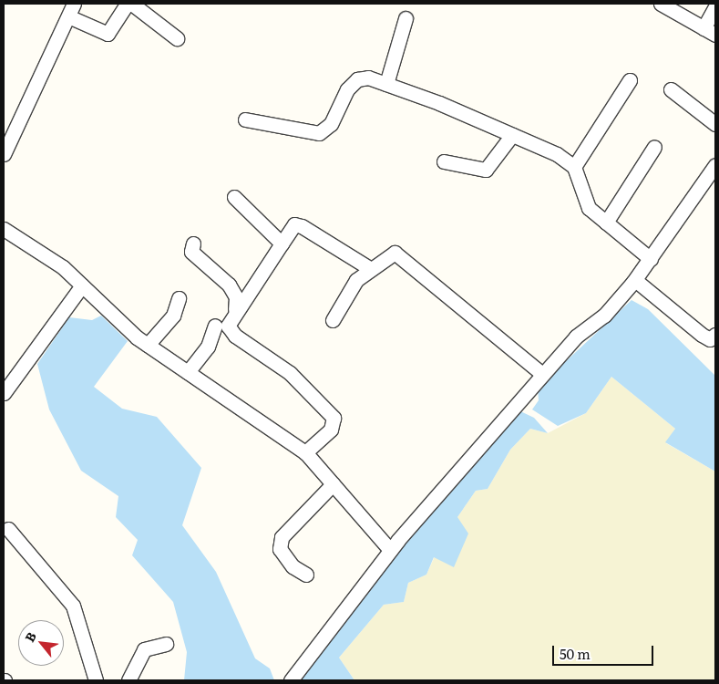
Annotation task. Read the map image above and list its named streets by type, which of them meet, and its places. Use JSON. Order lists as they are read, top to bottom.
{
  "scale_bar": "50 m",
  "north": "top left"
}
